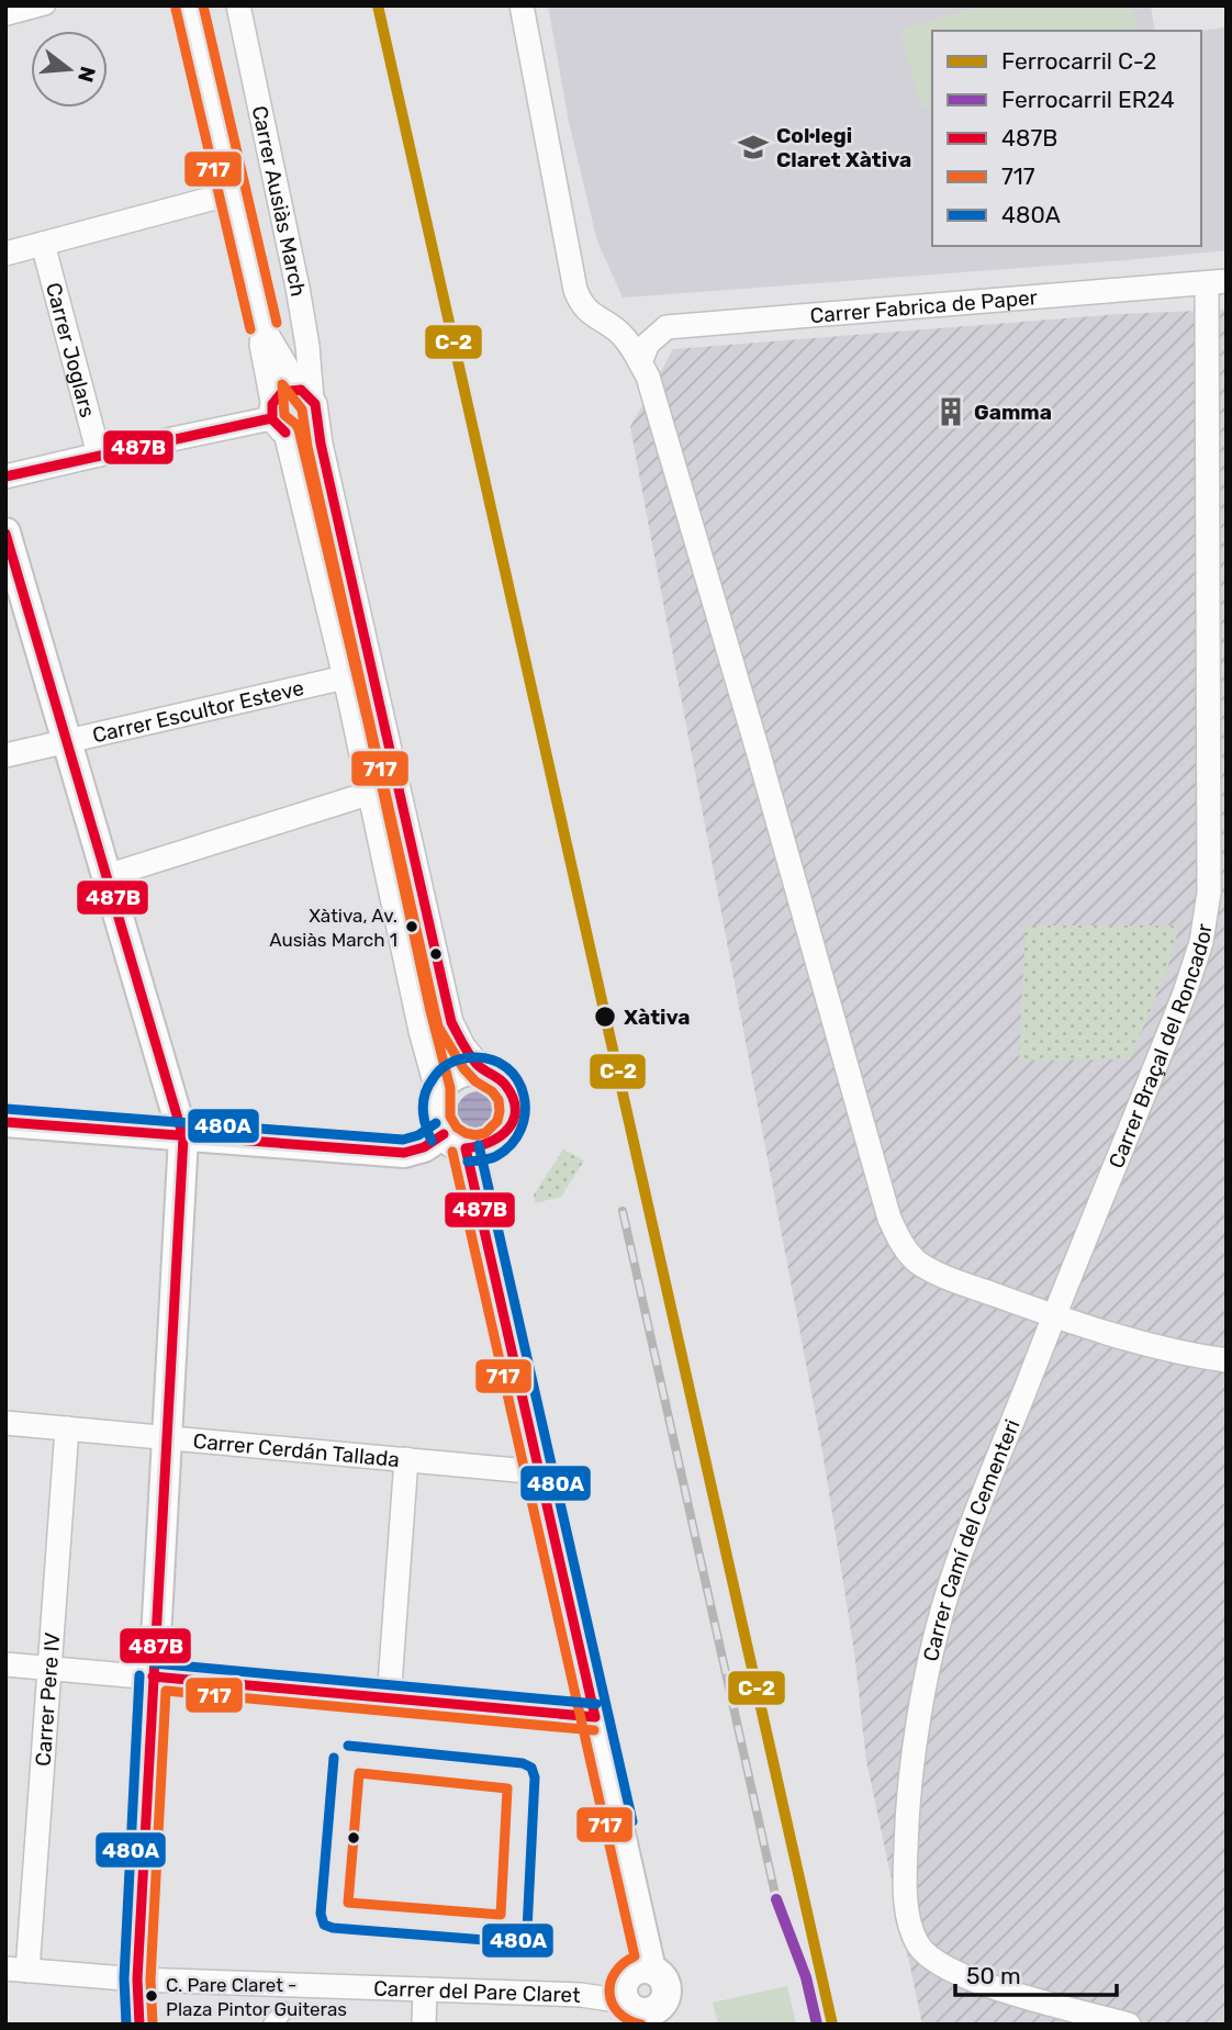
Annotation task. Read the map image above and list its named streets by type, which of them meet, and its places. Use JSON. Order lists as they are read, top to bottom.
{
  "streets": {
    "street": [
      "Carrer Ausiàs March",
      "Carrer Fabrica de Paper",
      "Carrer Joglars",
      "Carrer Escultor Esteve",
      "Carrer Braçal del Roncador",
      "Carrer Cerdán Tallada",
      "Carrer Camí del Cementeri",
      "Carrer Pere IV",
      "Carrer del Pare Claret"
    ]
  },
  "crossings": [
    ["Carrer Ausiàs March", "Carrer Escultor Esteve"],
    ["Carrer Fabrica de Paper", "Carrer Braçal del Roncador"],
    ["Carrer Braçal del Roncador", "Carrer Camí del Cementeri"],
    ["Carrer Cerdán Tallada", "Carrer Pere IV"],
    ["Carrer Pere IV", "Carrer del Pare Claret"]
  ],
  "places": {
    "school or university": ["Col·legi Claret Xàtiva"],
    "building": ["Gamma"],
    "other": ["Xàtiva, Av. Ausiàs March 1", "Xàtiva", "C. Pare Claret - Plaza Pintor Guiteras"]
  },
  "lines": [
    "rail line C-2",
    "transit line 717",
    "transit line 487B",
    "transit line 480A",
    "rail line ER24"
  ],
  "legend": [
    "Ferrocarril C-2",
    "Ferrocarril ER24",
    "487B",
    "717",
    "480A"
  ],
  "scale_bar": "50 m",
  "north": "right"
}
